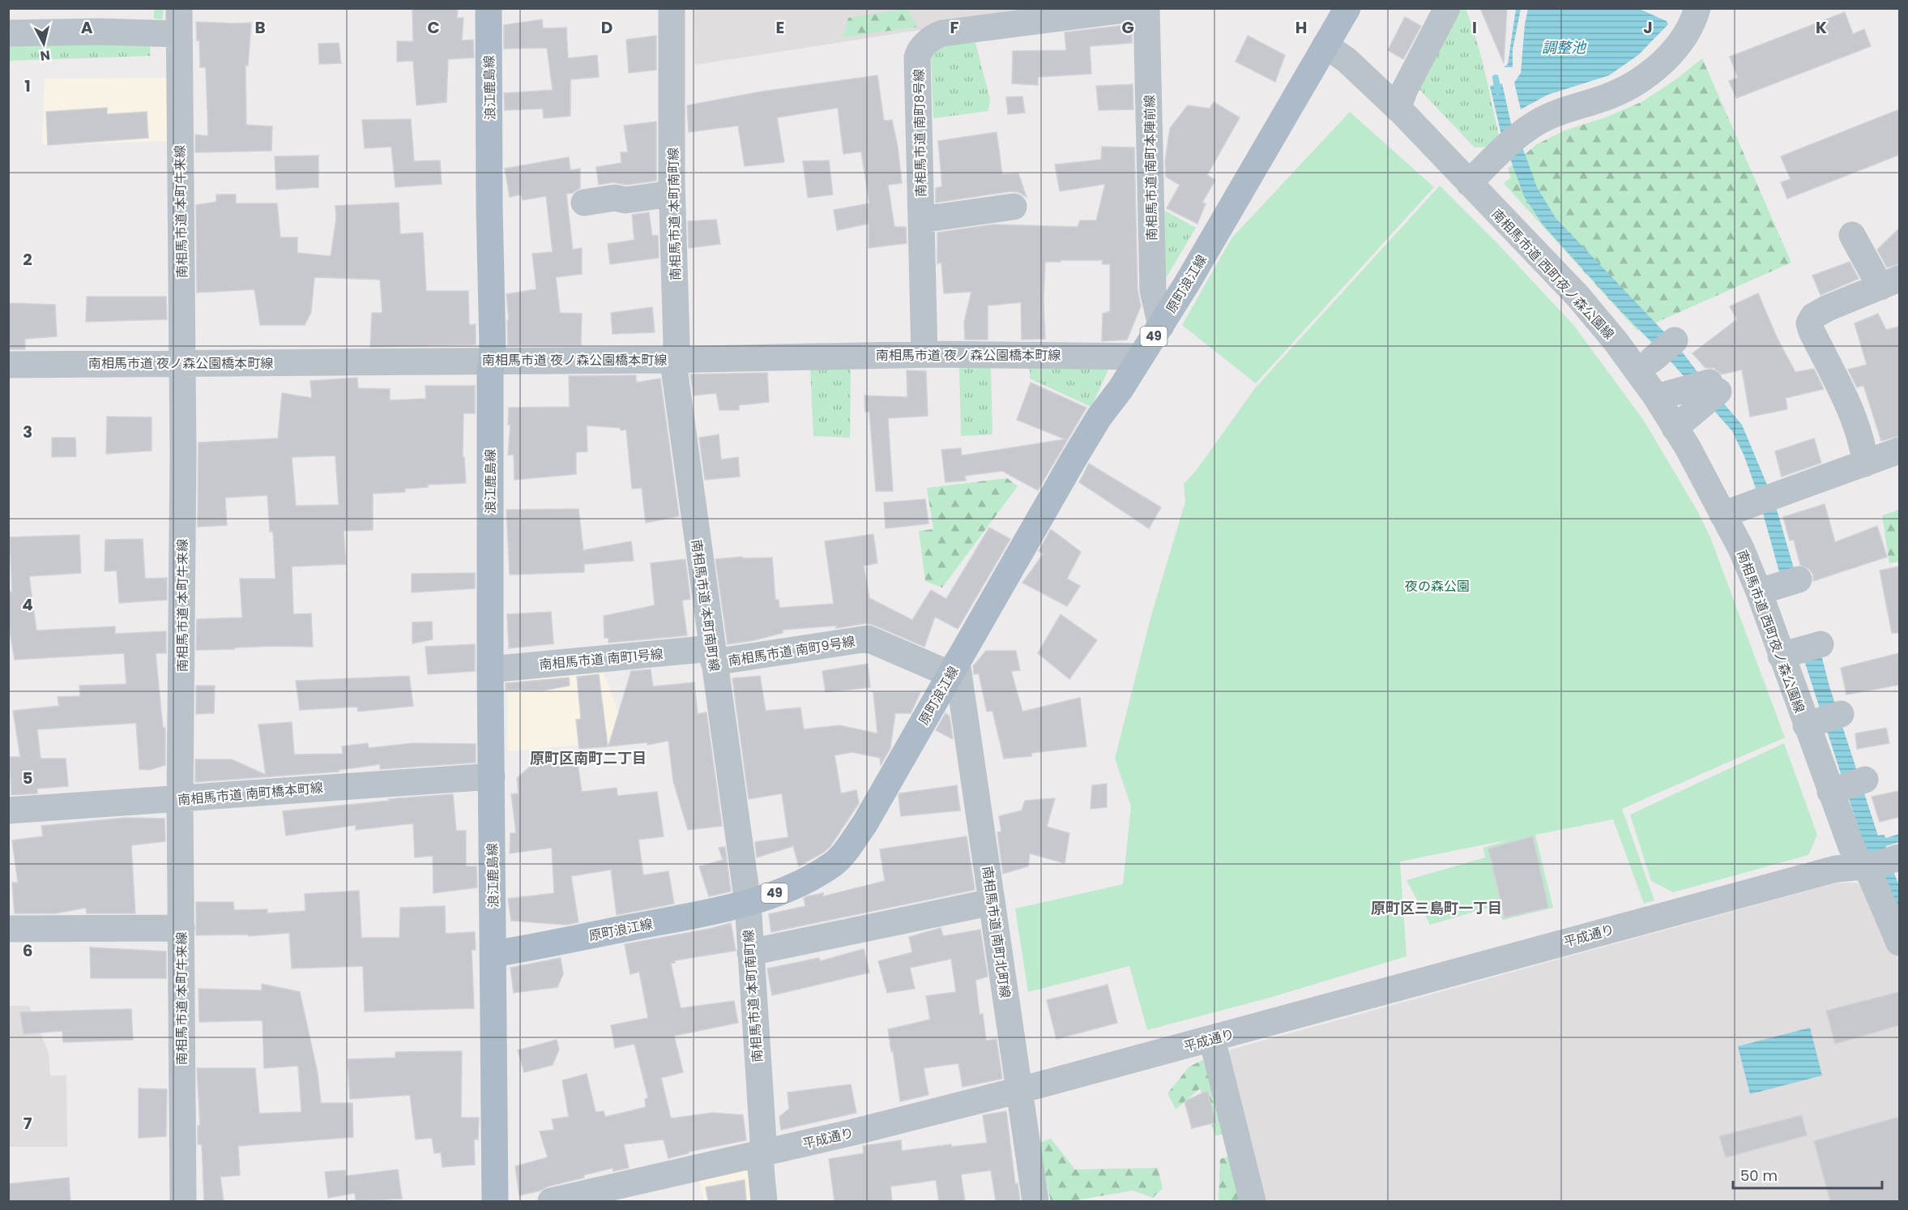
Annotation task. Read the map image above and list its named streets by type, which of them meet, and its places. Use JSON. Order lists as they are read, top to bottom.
{
  "streets": {
    "main road": ["浪江鹿島線", "原町浪江線", "49"],
    "street": [
      "南相馬市道 南町8号線",
      "南相馬市道 南町本陣前線",
      "南相馬市道 本町牛来線",
      "南相馬市道 本町南町線",
      "南相馬市道 西町夜ノ森公園線",
      "南相馬市道 夜ノ森公園橋本町線",
      "南相馬市道 南町9号線",
      "南相馬市道 南町1号線",
      "南相馬市道 南町橋本町線",
      "南相馬市道 南町北町線",
      "平成通り"
    ]
  },
  "crossings": [
    ["浪江鹿島線", "原町浪江線"],
    ["浪江鹿島線", "南相馬市道 夜ノ森公園橋本町線"],
    ["浪江鹿島線", "南相馬市道 南町1号線"],
    ["浪江鹿島線", "南相馬市道 南町橋本町線"],
    ["南相馬市道 南町8号線", "南相馬市道 夜ノ森公園橋本町線"],
    ["南相馬市道 南町本陣前線", "原町浪江線"],
    ["南相馬市道 本町牛来線", "南相馬市道 夜ノ森公園橋本町線"],
    ["南相馬市道 本町牛来線", "南相馬市道 南町橋本町線"],
    ["南相馬市道 本町南町線", "原町浪江線"],
    ["南相馬市道 本町南町線", "南相馬市道 夜ノ森公園橋本町線"],
    ["南相馬市道 本町南町線", "南相馬市道 南町9号線"],
    ["南相馬市道 本町南町線", "南相馬市道 南町1号線"],
    ["南相馬市道 本町南町線", "平成通り"],
    ["南相馬市道 西町夜ノ森公園線", "原町浪江線"],
    ["南相馬市道 西町夜ノ森公園線", "平成通り"],
    ["原町浪江線", "南相馬市道 夜ノ森公園橋本町線"],
    ["原町浪江線", "南相馬市道 南町9号線"],
    ["原町浪江線", "南相馬市道 南町北町線"],
    ["南相馬市道 南町9号線", "南相馬市道 南町1号線"],
    ["南相馬市道 南町9号線", "南相馬市道 南町北町線"],
    ["南相馬市道 南町北町線", "平成通り"]
  ],
  "districts": ["原町区南町二丁目", "原町区三島町一丁目"],
  "water": ["調整池"],
  "parks": ["夜の森公園"],
  "scale_bar": "50 m",
  "north": "bottom",
  "grid": {
    "columns": [
      "A",
      "B",
      "C",
      "D",
      "E",
      "F",
      "G",
      "H",
      "I",
      "J",
      "K"
    ],
    "rows": [
      "1",
      "2",
      "3",
      "4",
      "5",
      "6",
      "7"
    ]
  }
}
